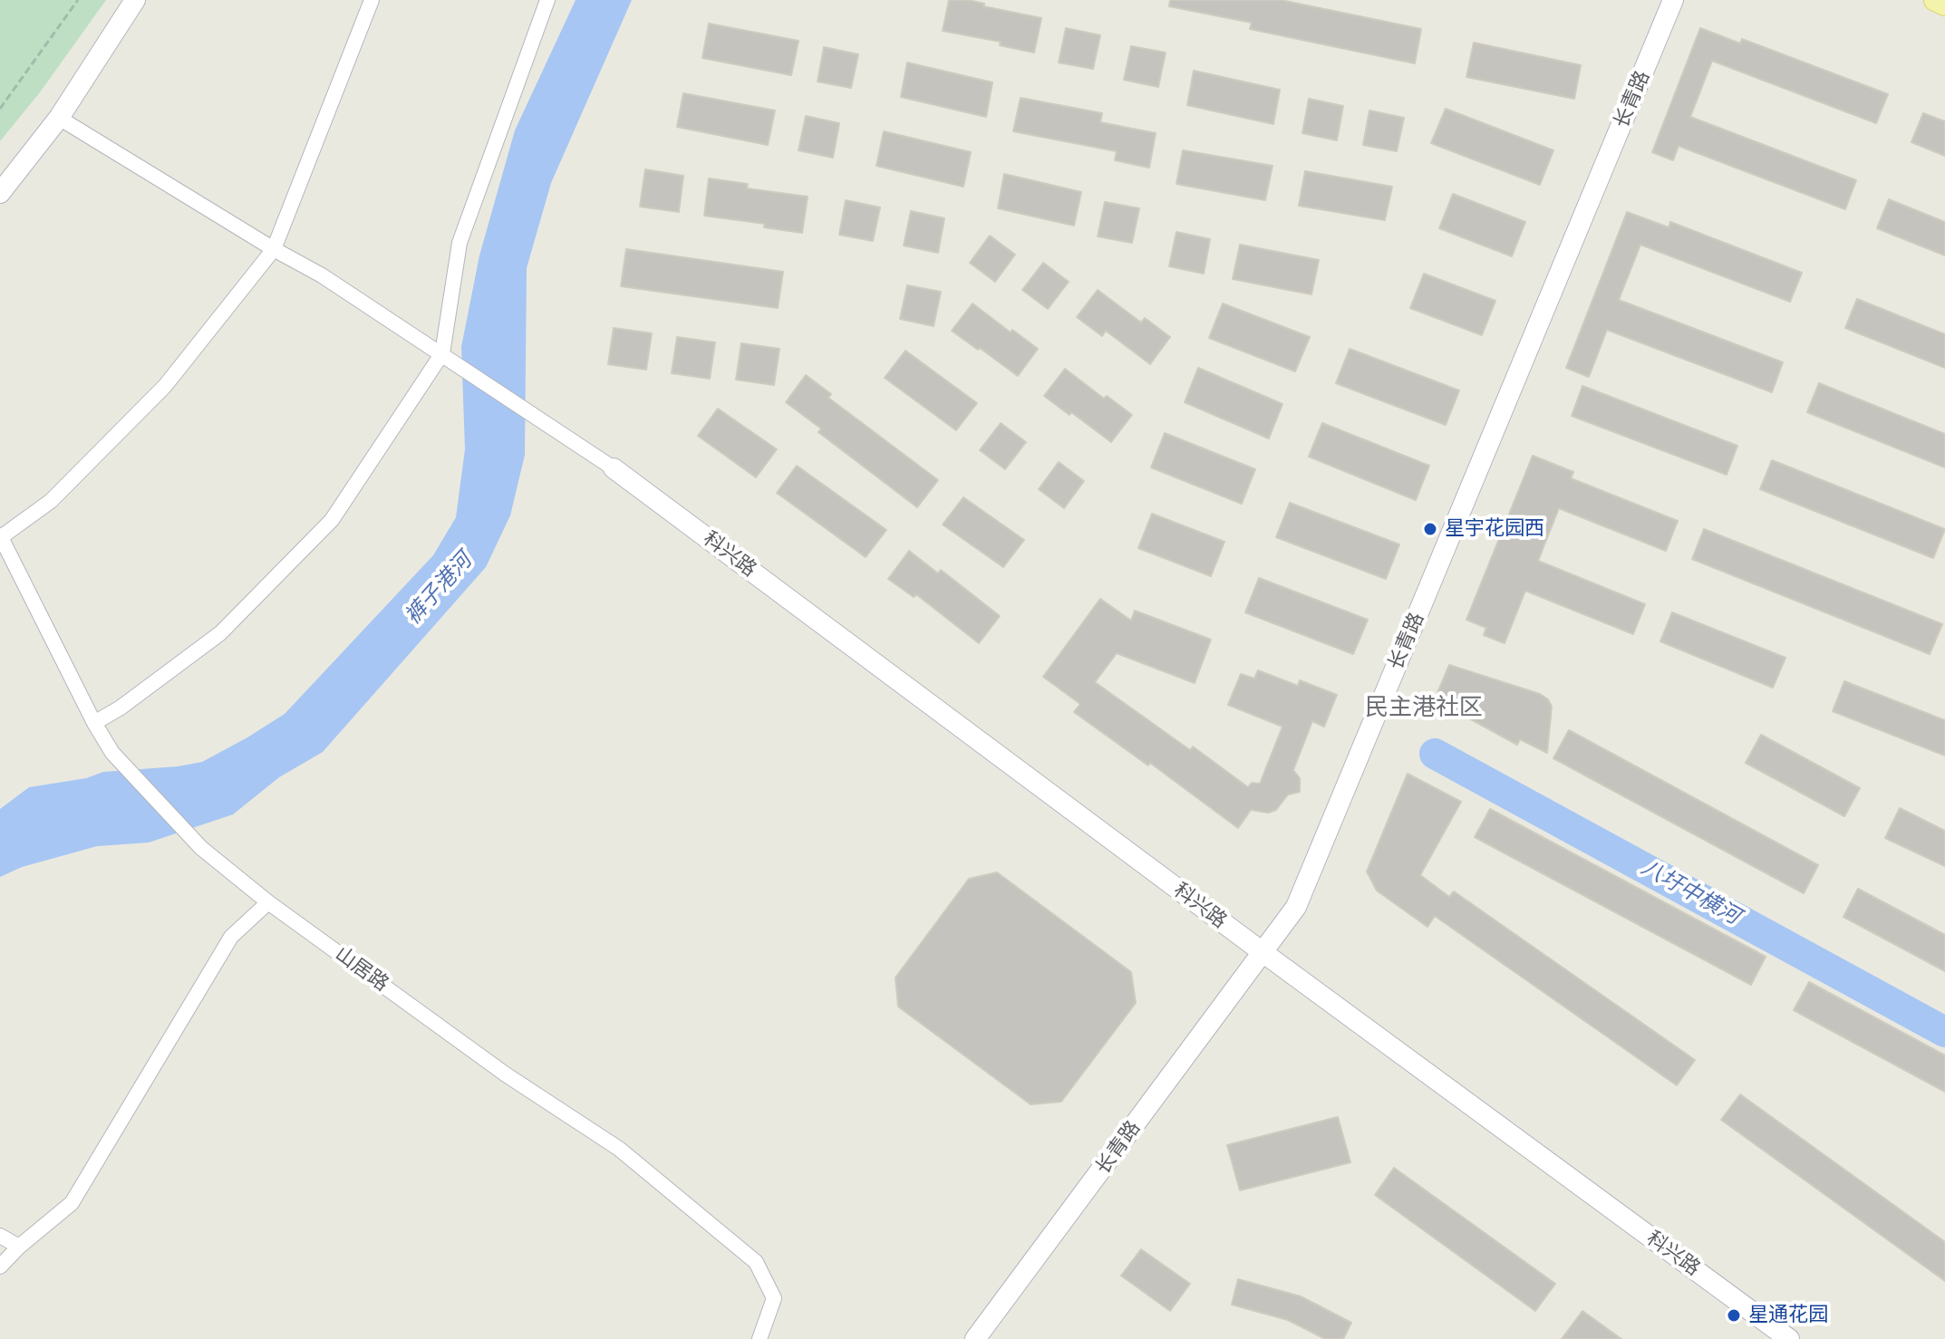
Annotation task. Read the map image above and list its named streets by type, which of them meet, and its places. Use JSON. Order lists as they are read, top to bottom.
{
  "streets": {
    "street": ["长青路", "科兴路", "山居路"]
  },
  "crossings": [
    ["长青路", "科兴路"]
  ],
  "districts": ["民主港社区"],
  "water": ["裤子港河", "八圩中横河"],
  "places": ["星宇花园西", "星通花园"]
}
